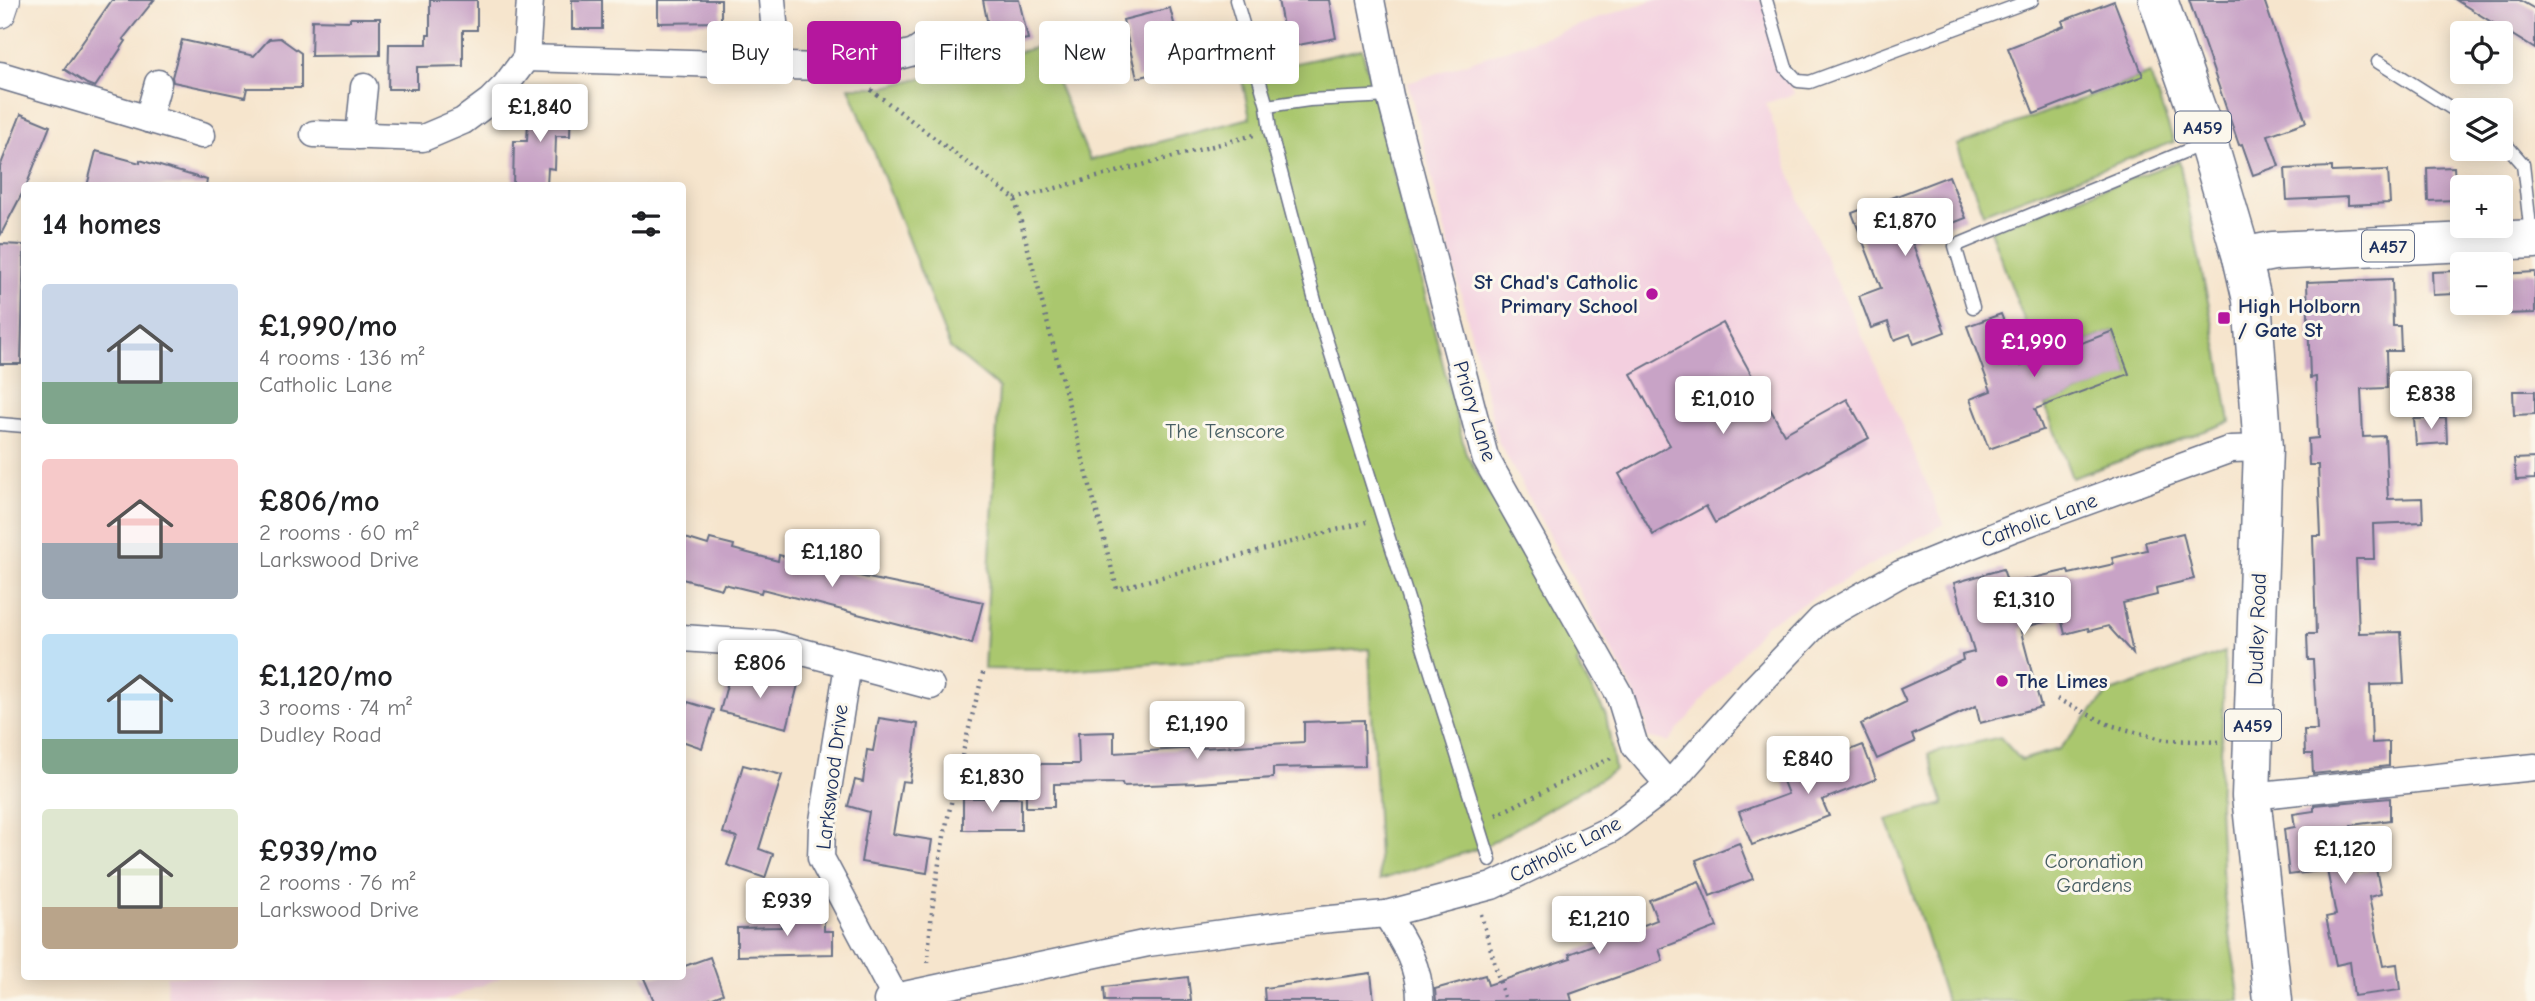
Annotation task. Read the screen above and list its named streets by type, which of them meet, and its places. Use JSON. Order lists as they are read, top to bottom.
{
  "streets": {
    "main road": ["A459", "A457", "Dudley Road"],
    "street": ["Priory Lane", "Catholic Lane", "Larkswood Drive"]
  },
  "crossings": [
    ["A459", "A457"],
    ["A459", "Dudley Road"],
    ["A457", "Dudley Road"],
    ["Priory Lane", "Catholic Lane"],
    ["Catholic Lane", "Dudley Road"],
    ["Catholic Lane", "Larkswood Drive"]
  ],
  "parks": ["The Tenscore", "Coronation Gardens"],
  "places": {
    "other": ["St Chad's Catholic Primary School", "The Limes"],
    "transit": ["High Holborn / Gate St"]
  },
  "page": {
    "map_buttons": ["+", "−"],
    "chip": [
      "Buy",
      "Rent",
      "Filters",
      "New",
      "Apartment"
    ],
    "price": [
      "£1,840",
      "£1,870",
      "£1,990",
      "£838",
      "£1,010",
      "£1,180",
      "£1,310",
      "£806",
      "£1,190",
      "£840",
      "£1,830",
      "£1,120",
      "£939",
      "£1,210"
    ],
    "heading": "14 homes",
    "list": [
      {
        "name": "£1,990/mo",
        "note": "4 rooms · 136 m² · Catholic Lane"
      },
      {
        "name": "£806/mo",
        "note": "2 rooms · 60 m² · Larkswood Drive"
      },
      {
        "name": "£1,120/mo",
        "note": "3 rooms · 74 m² · Dudley Road"
      },
      {
        "name": "£939/mo",
        "note": "2 rooms · 76 m² · Larkswood Drive"
      }
    ]
  }
}
